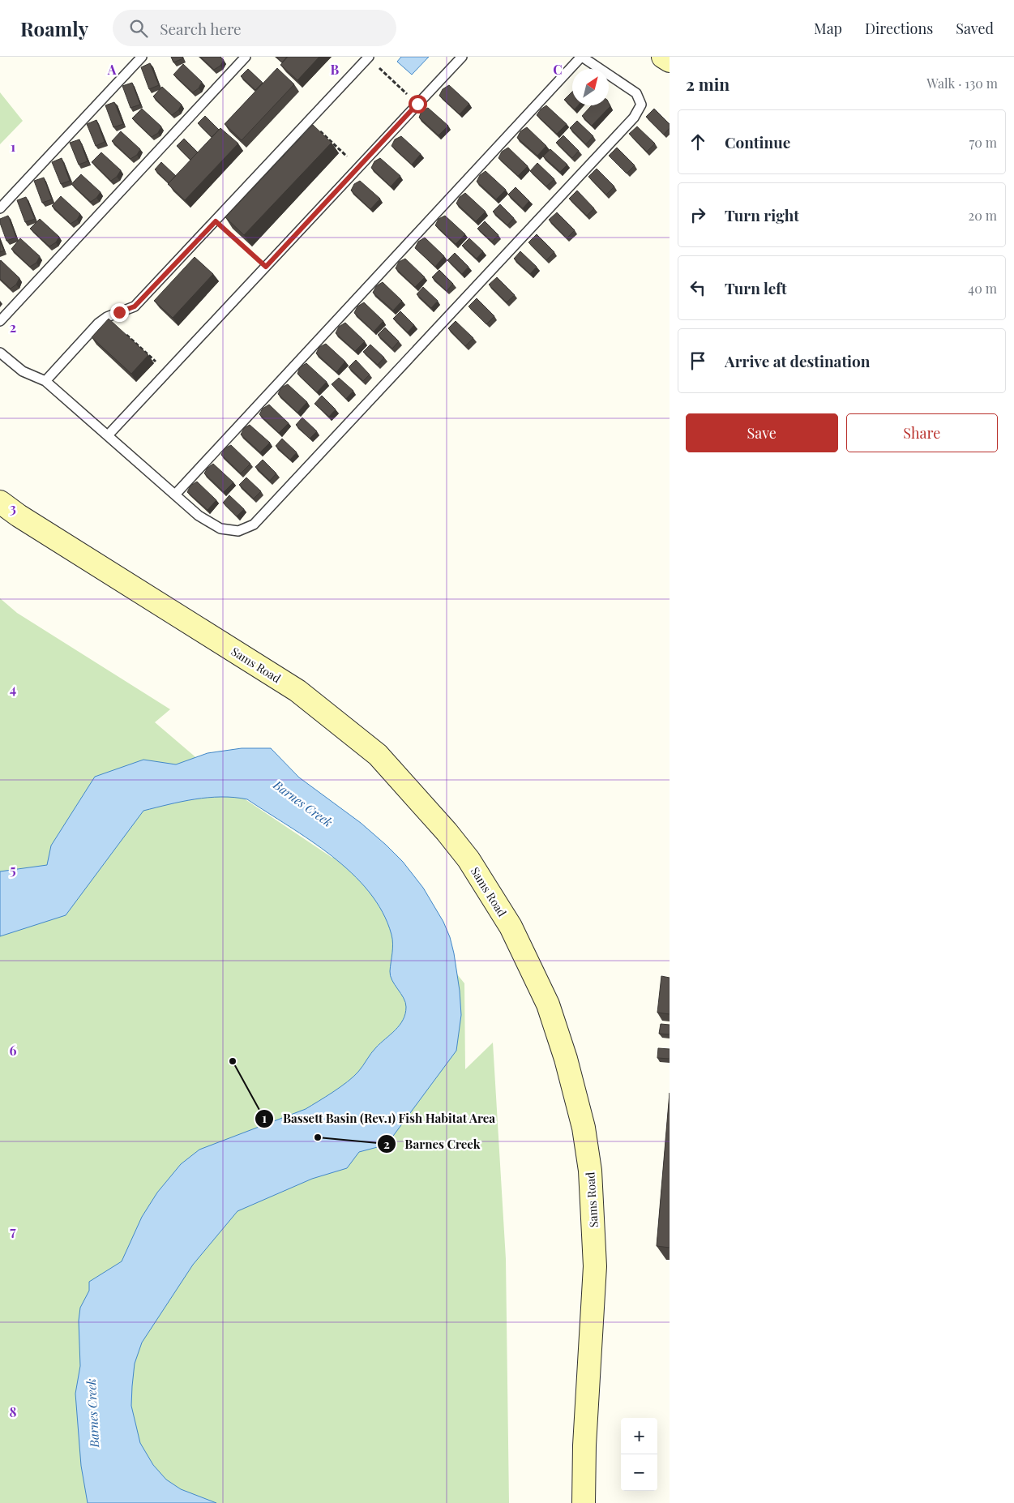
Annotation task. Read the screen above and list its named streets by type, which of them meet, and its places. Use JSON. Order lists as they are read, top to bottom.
{
  "streets": {
    "main road": ["Sams Road"]
  },
  "water": ["Barnes Creek"],
  "places": ["Bassett Basin (Rev.1) Fish Habitat Area", "Barnes Creek"],
  "north": "top right",
  "page": {
    "header": "Roamly",
    "search": "Search here",
    "nav": ["Map", "Directions", "Saved"],
    "heading": ["2 min", "Walk · 130 m"],
    "list": [
      ["Continue", "70 m"],
      ["Turn right", "20 m"],
      ["Turn left", "40 m"],
      "Arrive at destination"
    ],
    "buttons": ["Save", "Share"],
    "map_buttons": ["+", "−"]
  },
  "grid": {
    "columns": ["A", "B", "C"],
    "rows": [
      "1",
      "2",
      "3",
      "4",
      "5",
      "6",
      "7",
      "8"
    ]
  }
}
